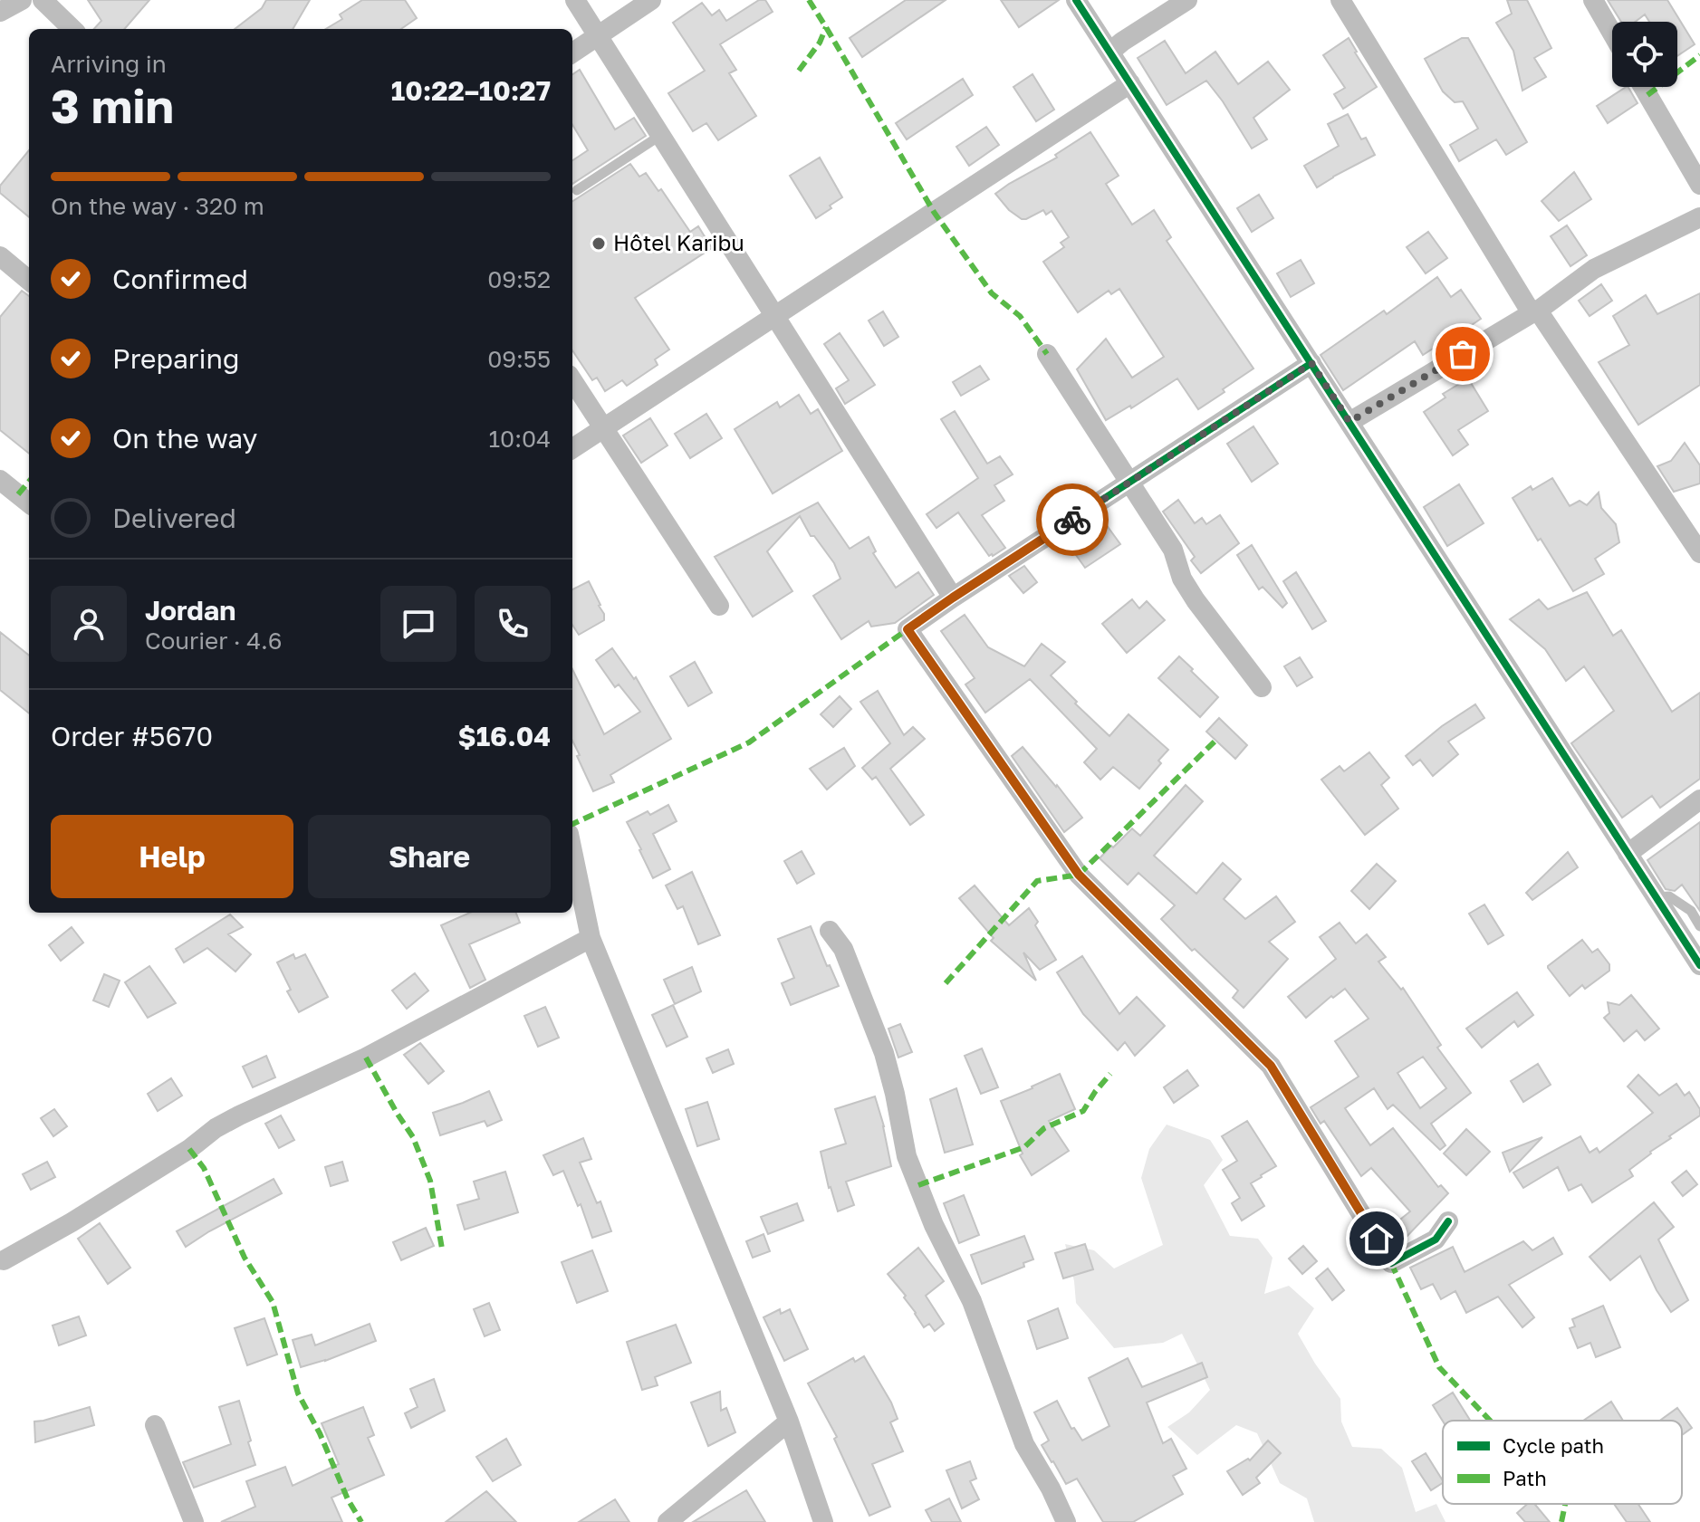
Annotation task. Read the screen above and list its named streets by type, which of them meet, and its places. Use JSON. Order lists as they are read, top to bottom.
{
  "places": ["Hôtel Karibu"],
  "legend": ["Cycle path", "Path"],
  "page": {
    "heading": ["3 min", "Arriving in", "10:22–10:27"],
    "panel": [
      "Jordan",
      "Courier · 4.6",
      "Order #5670",
      "$16.04"
    ],
    "bar": "On the way · 320 m",
    "list": [
      ["Confirmed", "09:52"],
      ["Preparing", "09:55"],
      ["On the way", "10:04"],
      "Delivered"
    ],
    "buttons": ["Help", "Share"]
  }
}
